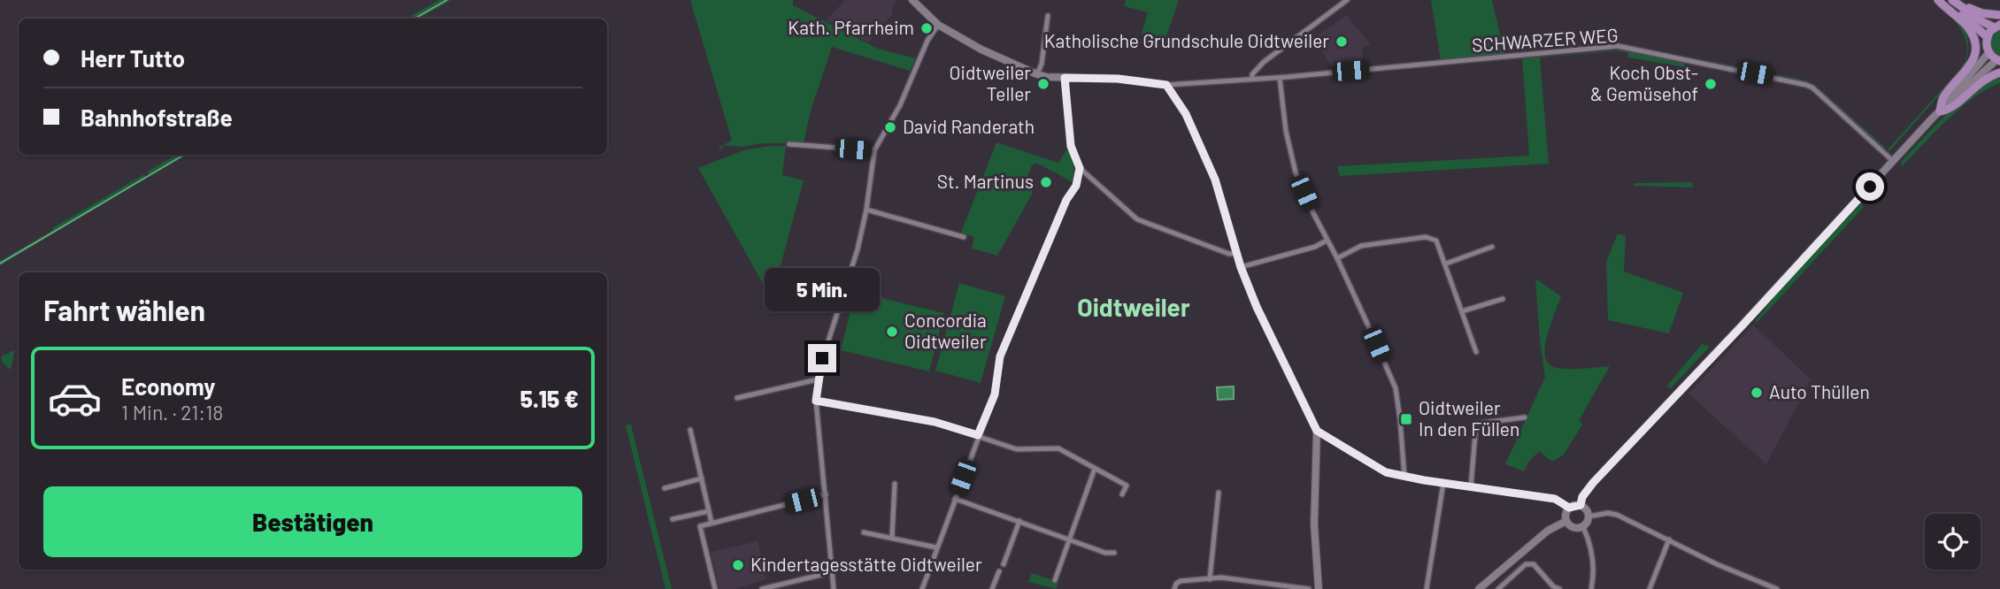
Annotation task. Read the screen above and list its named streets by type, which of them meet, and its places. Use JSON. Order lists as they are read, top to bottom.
{
  "streets": {
    "street": ["SCHWARZER WEG"]
  },
  "districts": ["Oidtweiler"],
  "places": {
    "other": [
      "Kath. Pfarrheim",
      "Katholische Grundschule Oidtweiler",
      "Oidtweiler Teller",
      "Koch Obst- & Gemüsehof",
      "David Randerath",
      "St. Martinus",
      "Concordia Oidtweiler",
      "Auto Thüllen",
      "Kindertagesstätte Oidtweiler"
    ],
    "transit": ["Oidtweiler In den Füllen"]
  },
  "page": {
    "banner": ["Herr Tutto", "Bahnhofstraße"],
    "bubble": "5 Min.",
    "heading": "Fahrt wählen",
    "list": [
      {
        "name": "Economy",
        "note": "1 Min. · 21:18",
        "value": "5.15 €"
      }
    ],
    "buttons": "Bestätigen"
  }
}
